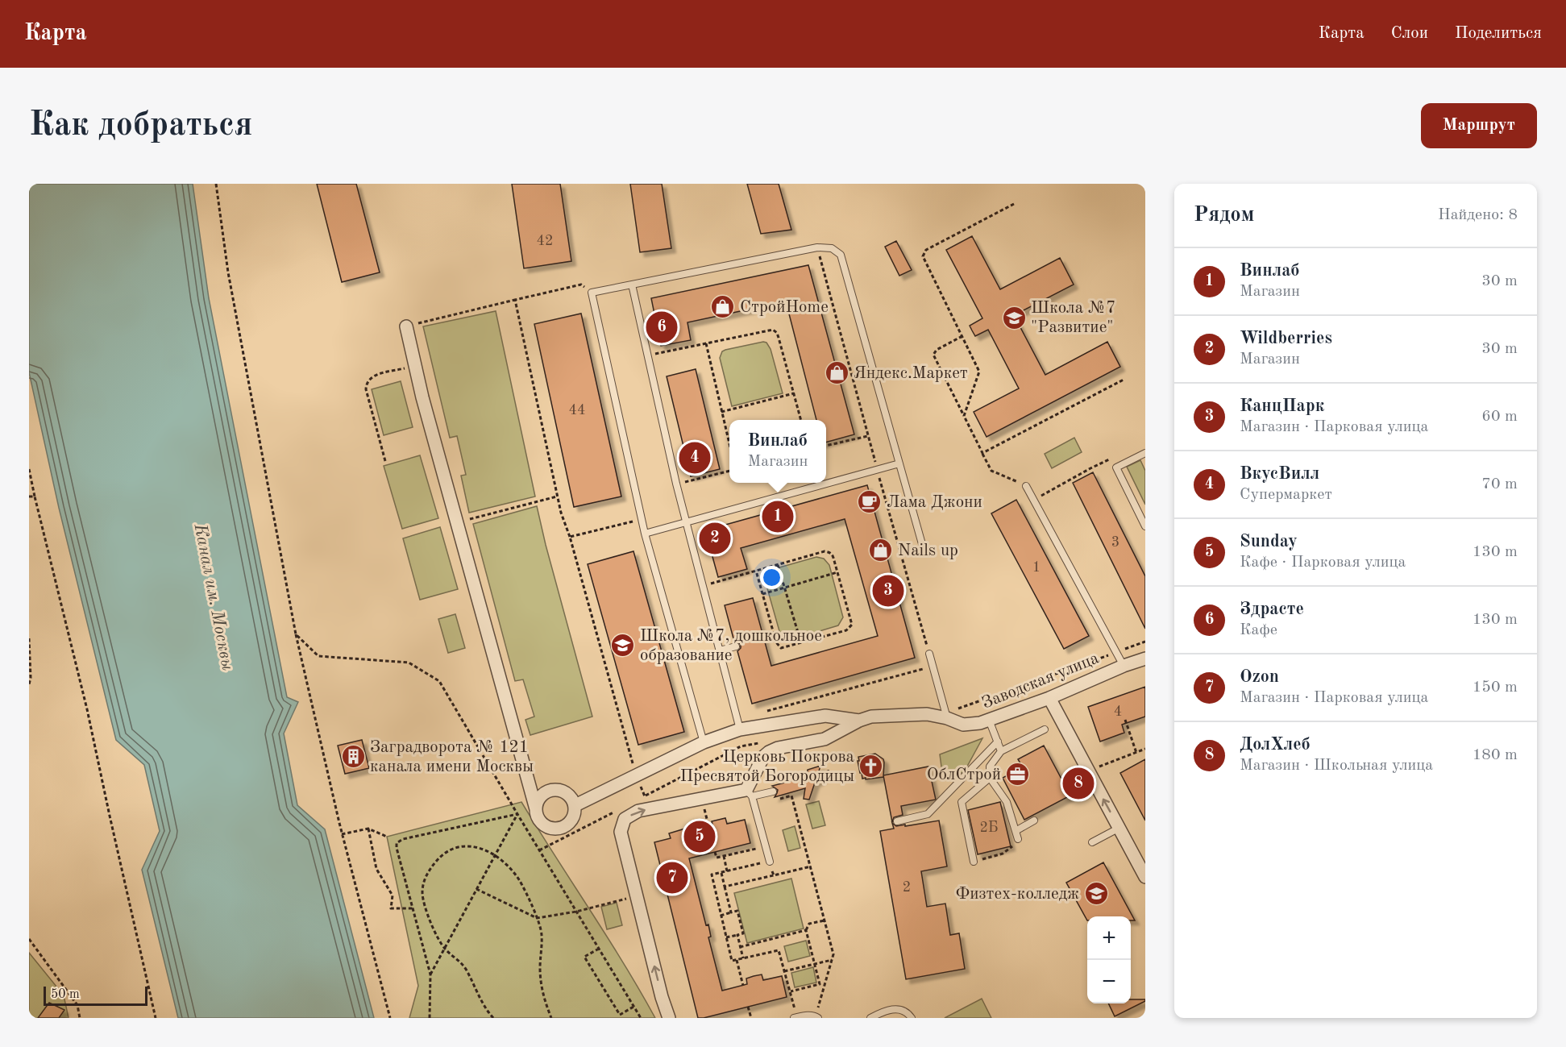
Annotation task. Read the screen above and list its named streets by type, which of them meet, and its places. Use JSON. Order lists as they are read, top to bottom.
{
  "streets": {
    "street": ["Заводская улица"]
  },
  "water": ["Канал им. Москвы"],
  "places": {
    "shop": ["СтройHome", "Яндекс.Маркет", "Nails up"],
    "school or university": ["Школа №7 \"Развитие\"", "Школа №7, дошкольное образование", "Физтех-колледж"],
    "cafe": ["Лама Джони"],
    "building": ["Заградворота № 121 канала имени Москвы"],
    "church": ["Церковь Покрова Пресвятой Богородицы"],
    "office": ["ОблСтрой"]
  },
  "house_numbers": [
    "42",
    "44",
    "3",
    "1",
    "4",
    "2Б",
    "2"
  ],
  "scale_bar": "50 m",
  "page": {
    "header": "Карта",
    "nav": ["Карта", "Слои", "Поделиться"],
    "buttons": "Маршрут",
    "title": "Как добраться",
    "heading": ["Рядом", "Найдено: 8"],
    "list": [
      {
        "mark": "1",
        "name": "Винлаб",
        "note": "Магазин",
        "value": "30 m"
      },
      {
        "mark": "2",
        "name": "Wildberries",
        "note": "Магазин",
        "value": "30 m"
      },
      {
        "mark": "3",
        "name": "КанцПарк",
        "note": "Магазин · Парковая улица",
        "value": "60 m"
      },
      {
        "mark": "4",
        "name": "ВкусВилл",
        "note": "Супермаркет",
        "value": "70 m"
      },
      {
        "mark": "5",
        "name": "Sunday",
        "note": "Кафе · Парковая улица",
        "value": "130 m"
      },
      {
        "mark": "6",
        "name": "Здрасте",
        "note": "Кафе",
        "value": "130 m"
      },
      {
        "mark": "7",
        "name": "Ozon",
        "note": "Магазин · Парковая улица",
        "value": "150 m"
      },
      {
        "mark": "8",
        "name": "ДолХлеб",
        "note": "Магазин · Школьная улица",
        "value": "180 m"
      }
    ],
    "pins": [
      "6",
      "4",
      "1",
      "2",
      "3",
      "8",
      "5",
      "7"
    ],
    "popup": ["Винлаб", "Магазин"],
    "map_buttons": ["+", "−"],
    "scale": "50 m"
  }
}
